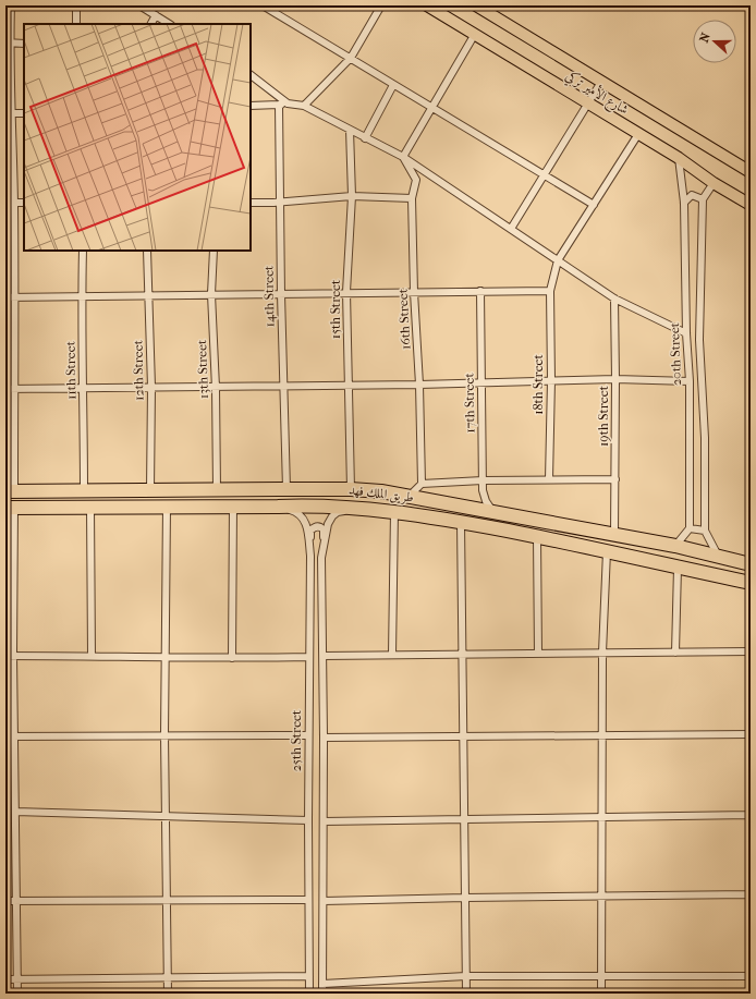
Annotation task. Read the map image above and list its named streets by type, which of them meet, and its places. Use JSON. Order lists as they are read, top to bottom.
{
  "streets": {
    "highway": ["طريق الملك فهد"],
    "main road": ["شارع الأمير تركي"],
    "street": [
      "14th Street",
      "15th Street",
      "16th Street",
      "20th Street",
      "13th Street",
      "11th Street",
      "12th Street",
      "18th Street",
      "17th Street",
      "19th Street",
      "25th Street"
    ]
  },
  "crossings": [
    ["شارع الأمير تركي", "20th Street"],
    ["شارع الأمير تركي", "18th Street"],
    ["14th Street", "طريق الملك فهد"],
    ["15th Street", "طريق الملك فهد"],
    ["20th Street", "طريق الملك فهد"],
    ["13th Street", "طريق الملك فهد"],
    ["11th Street", "طريق الملك فهد"],
    ["12th Street", "طريق الملك فهد"],
    ["17th Street", "طريق الملك فهد"],
    ["19th Street", "طريق الملك فهد"],
    ["طريق الملك فهد", "25th Street"]
  ],
  "north": "left"
}
